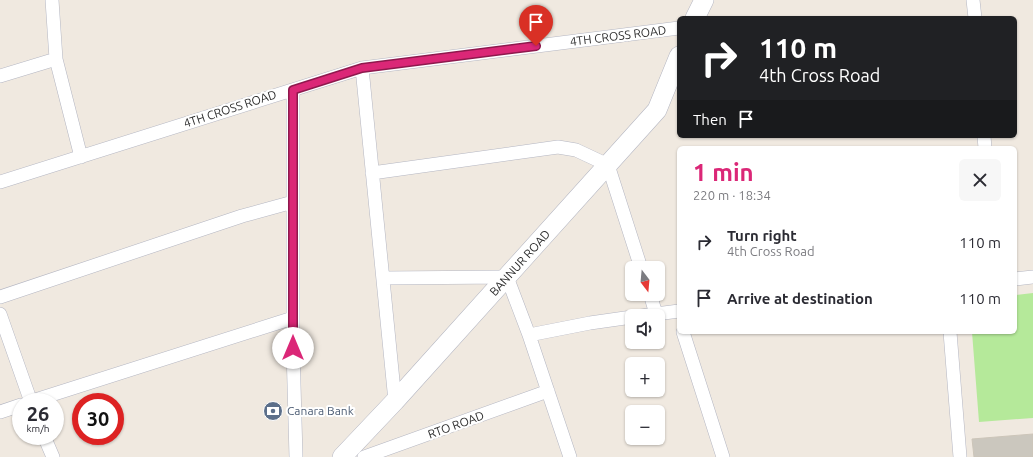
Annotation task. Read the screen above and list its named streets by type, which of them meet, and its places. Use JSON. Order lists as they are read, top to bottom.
{
  "streets": {
    "main road": ["BANNUR ROAD"],
    "street": ["4TH CROSS ROAD", "RTO ROAD"]
  },
  "places": {
    "bank": ["Canara Bank"]
  },
  "north": "bottom",
  "page": {
    "turn": ["110 m", "4th Cross Road"],
    "then": "Then",
    "heading": ["1 min", "220 m · 18:34"],
    "list": [
      {
        "name": "Turn right",
        "note": "4th Cross Road",
        "value": "110 m"
      },
      {
        "name": "Arrive at destination",
        "value": "110 m"
      }
    ],
    "map_buttons": ["+", "−"],
    "speed": "26 km/h",
    "limit": "30"
  }
}
